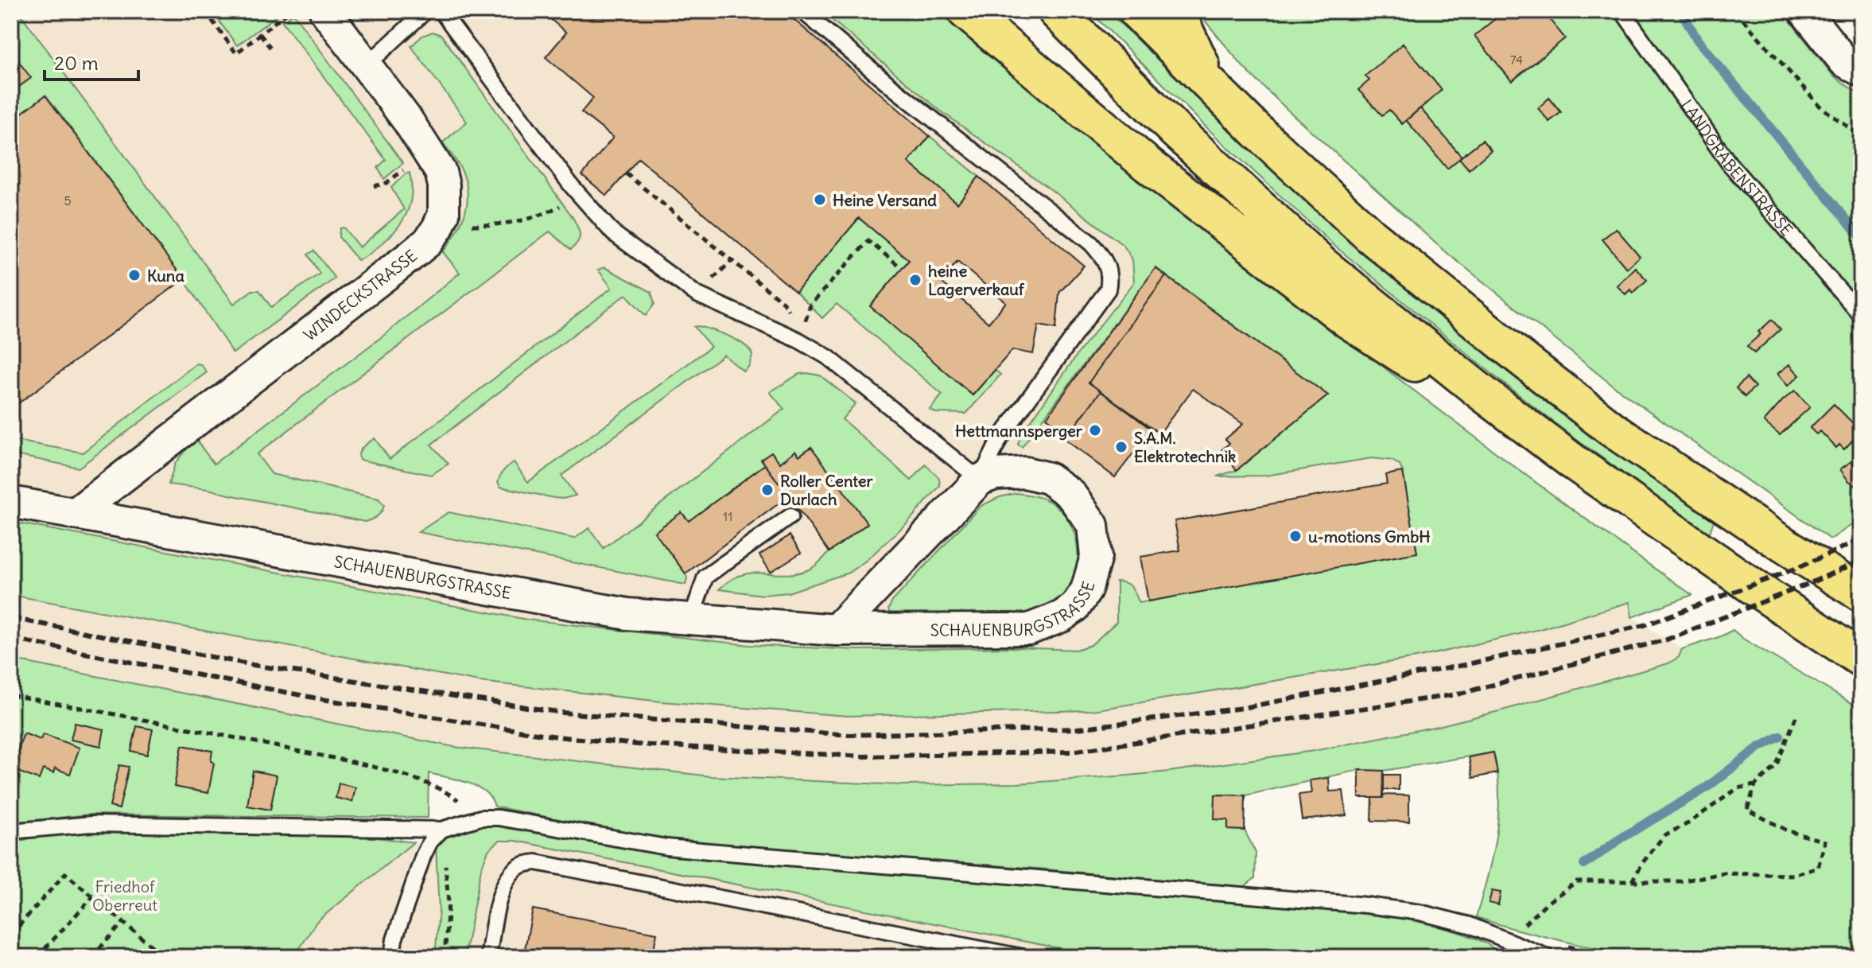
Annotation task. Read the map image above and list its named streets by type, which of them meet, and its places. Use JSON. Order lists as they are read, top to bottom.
{
  "streets": {
    "street": ["WINDECKSTRASSE", "SCHAUENBURGSTRASSE"],
    "lane": ["LANDGRABENSTRASSE"]
  },
  "crossings": [
    ["WINDECKSTRASSE", "SCHAUENBURGSTRASSE"]
  ],
  "parks": ["Friedhof Oberreut"],
  "places": [
    "Heine Versand",
    "Kuna",
    "heine Lagerverkauf",
    "Hettmannsperger",
    "S.A.M. Elektrotechnik",
    "Roller Center Durlach",
    "u-motions GmbH"
  ],
  "house_numbers": ["74", "5", "11"],
  "scale_bar": "20 m"
}
